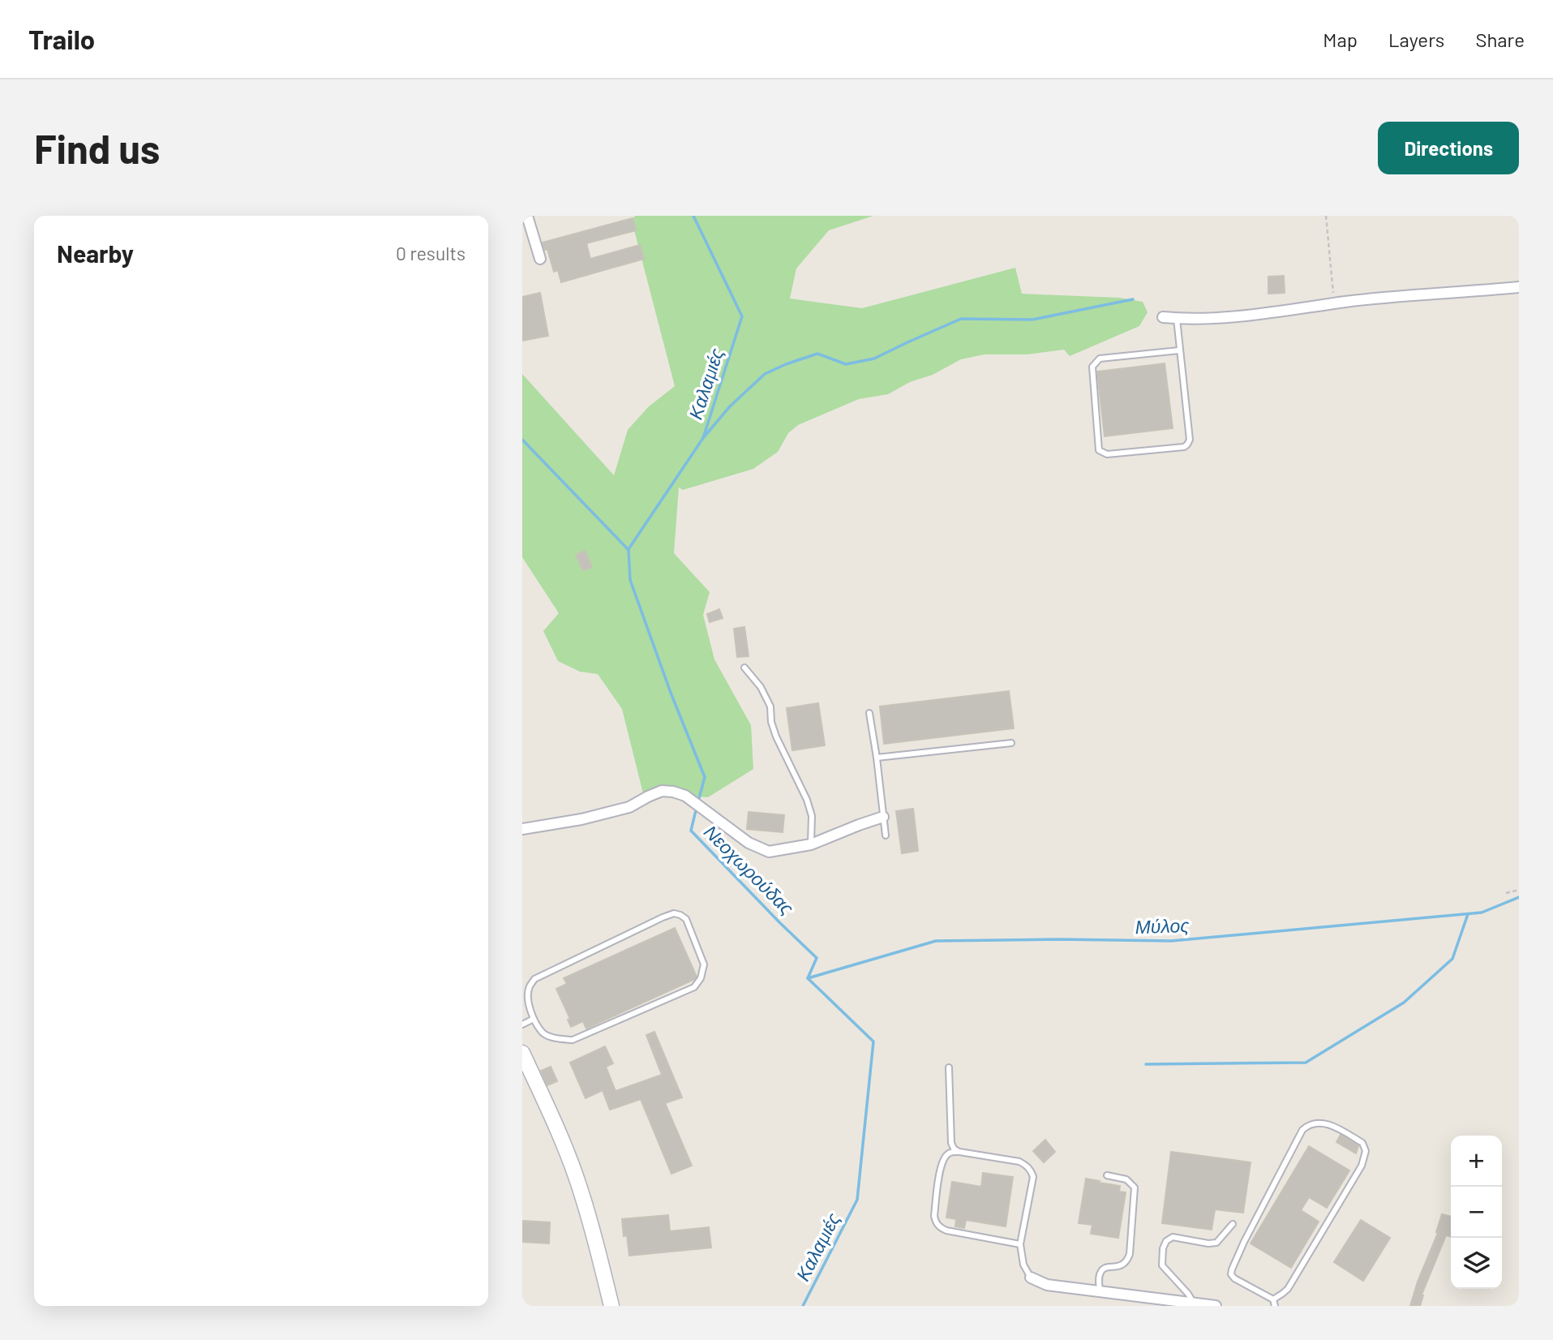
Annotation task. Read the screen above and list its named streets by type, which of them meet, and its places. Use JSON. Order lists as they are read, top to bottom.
{
  "water": ["Καλαμιές", "Νεοχωρούδας", "Μύλος"],
  "page": {
    "header": "Trailo",
    "nav": ["Map", "Layers", "Share"],
    "buttons": "Directions",
    "title": "Find us",
    "heading": ["Nearby", "0 results"],
    "map_buttons": ["+", "−"]
  }
}
